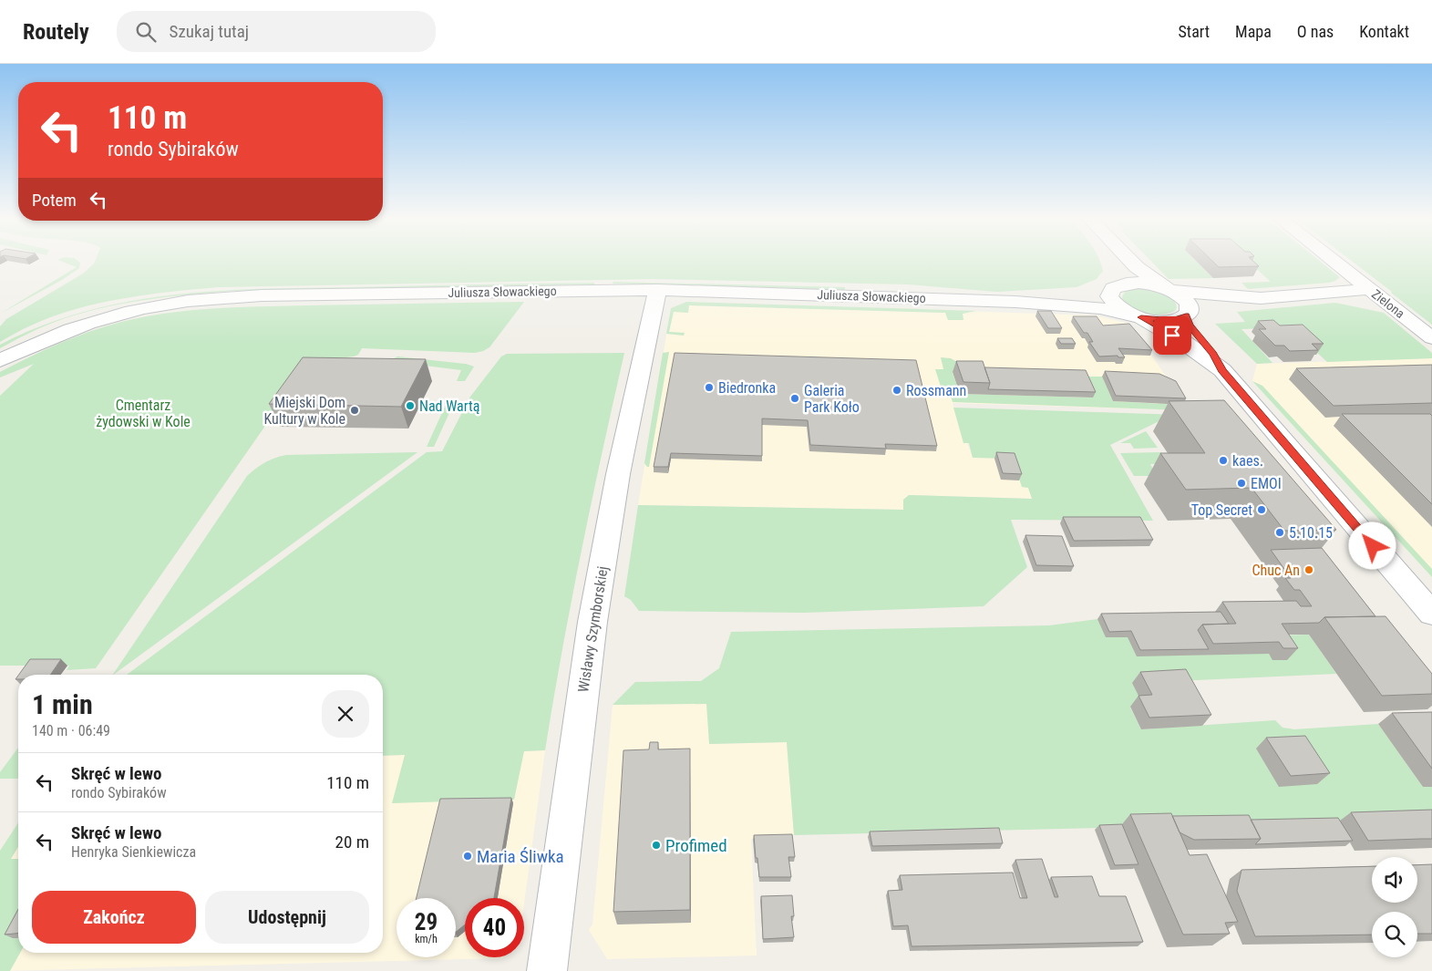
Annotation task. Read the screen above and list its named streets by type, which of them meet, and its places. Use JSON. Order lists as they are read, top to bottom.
{
  "streets": {
    "street": ["Juliusza Słowackiego", "Zielona", "Wisławy Szymborskiej"]
  },
  "crossings": [
    ["Juliusza Słowackiego", "Wisławy Szymborskiej"]
  ],
  "parks": ["Cmentarz żydowski w Kole"],
  "places": [
    "Biedronka",
    "Rossmann",
    "Galeria Park Koło",
    "Nad Wartą",
    "Miejski Dom Kultury w Kole",
    "kaes.",
    "EMOI",
    "Top Secret",
    "5.10.15",
    "Chuc An",
    "Profimed",
    "Maria Śliwka"
  ],
  "page": {
    "header": "Routely",
    "search": "Szukaj tutaj",
    "nav": [
      "Start",
      "Mapa",
      "O nas",
      "Kontakt"
    ],
    "turn": ["110 m", "rondo Sybiraków"],
    "then": "Potem",
    "heading": ["1 min", "140 m · 06:49"],
    "list": [
      {
        "name": "Skręć w lewo",
        "note": "rondo Sybiraków",
        "value": "110 m"
      },
      {
        "name": "Skręć w lewo",
        "note": "Henryka Sienkiewicza",
        "value": "20 m"
      }
    ],
    "buttons": ["Zakończ", "Udostępnij"],
    "speed": "29 km/h",
    "limit": "40"
  }
}
